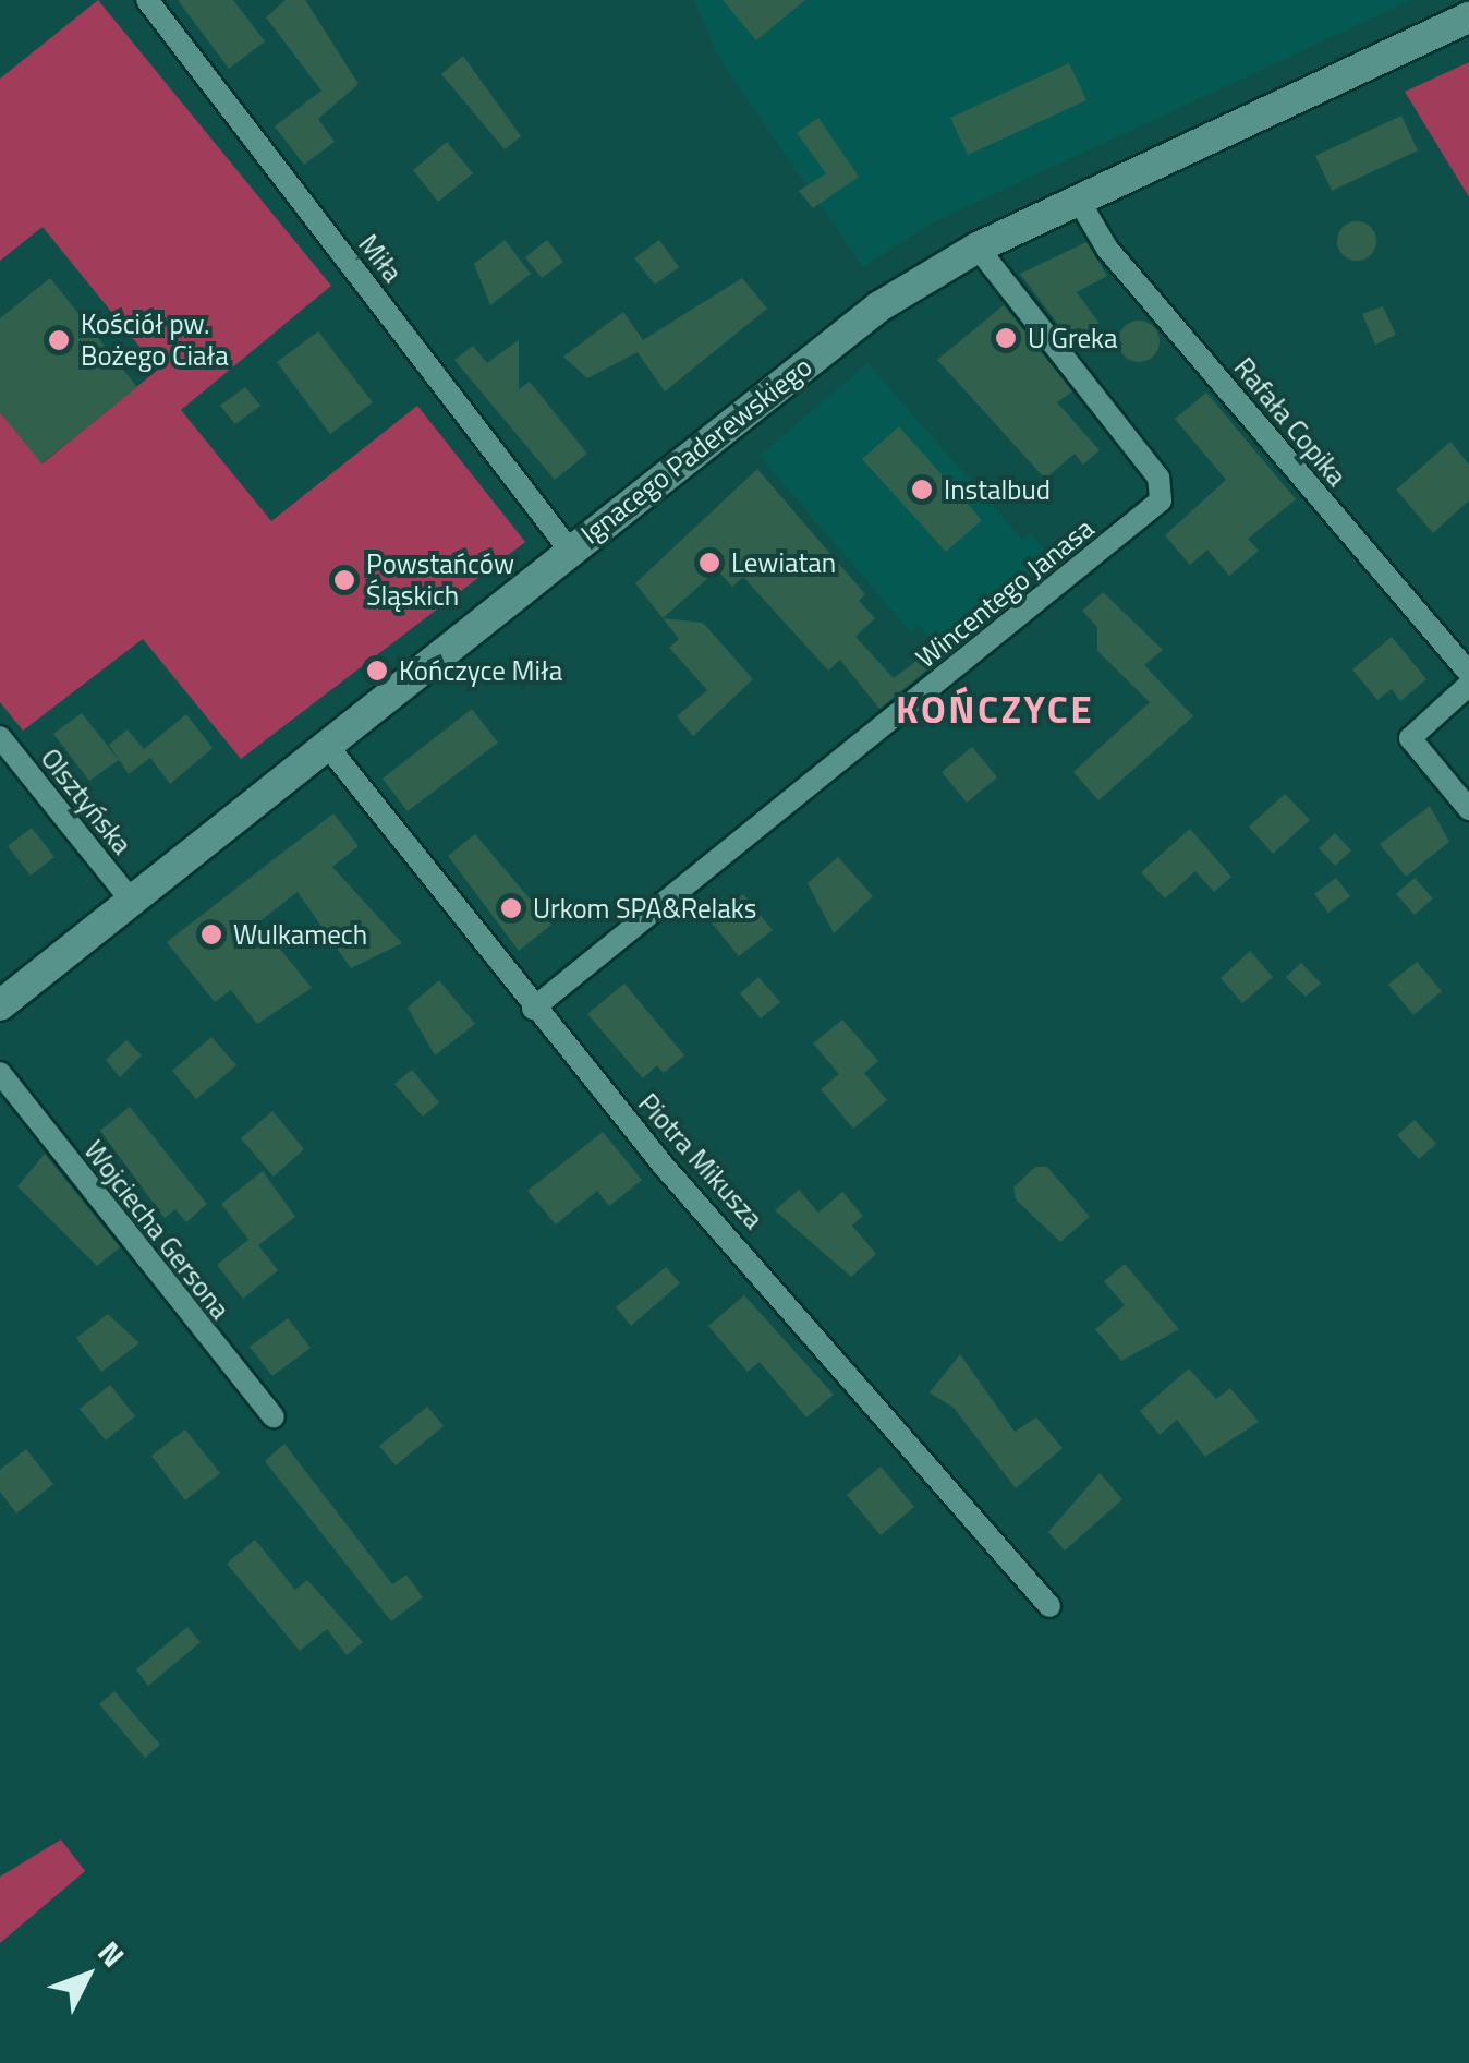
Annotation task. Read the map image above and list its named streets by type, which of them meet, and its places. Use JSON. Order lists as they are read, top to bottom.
{
  "streets": {
    "main road": ["Ignacego Paderewskiego"],
    "street": [
      "Miła",
      "Rafała Copika",
      "Wincentego Janasa",
      "Olsztyńska",
      "Piotra Mikusza",
      "Wojciecha Gersona"
    ]
  },
  "crossings": [
    ["Miła", "Ignacego Paderewskiego"],
    ["Rafała Copika", "Ignacego Paderewskiego"],
    ["Ignacego Paderewskiego", "Wincentego Janasa"],
    ["Ignacego Paderewskiego", "Olsztyńska"],
    ["Ignacego Paderewskiego", "Piotra Mikusza"],
    ["Wincentego Janasa", "Piotra Mikusza"]
  ],
  "districts": ["KOŃCZYCE"],
  "places": [
    "U Greka",
    "Kościół pw. Bożego Ciała",
    "Instalbud",
    "Lewiatan",
    "Powstańców Śląskich",
    "Kończyce Miła",
    "Urkom SPA&Relaks",
    "Wulkamech"
  ],
  "north": "top right"
}
